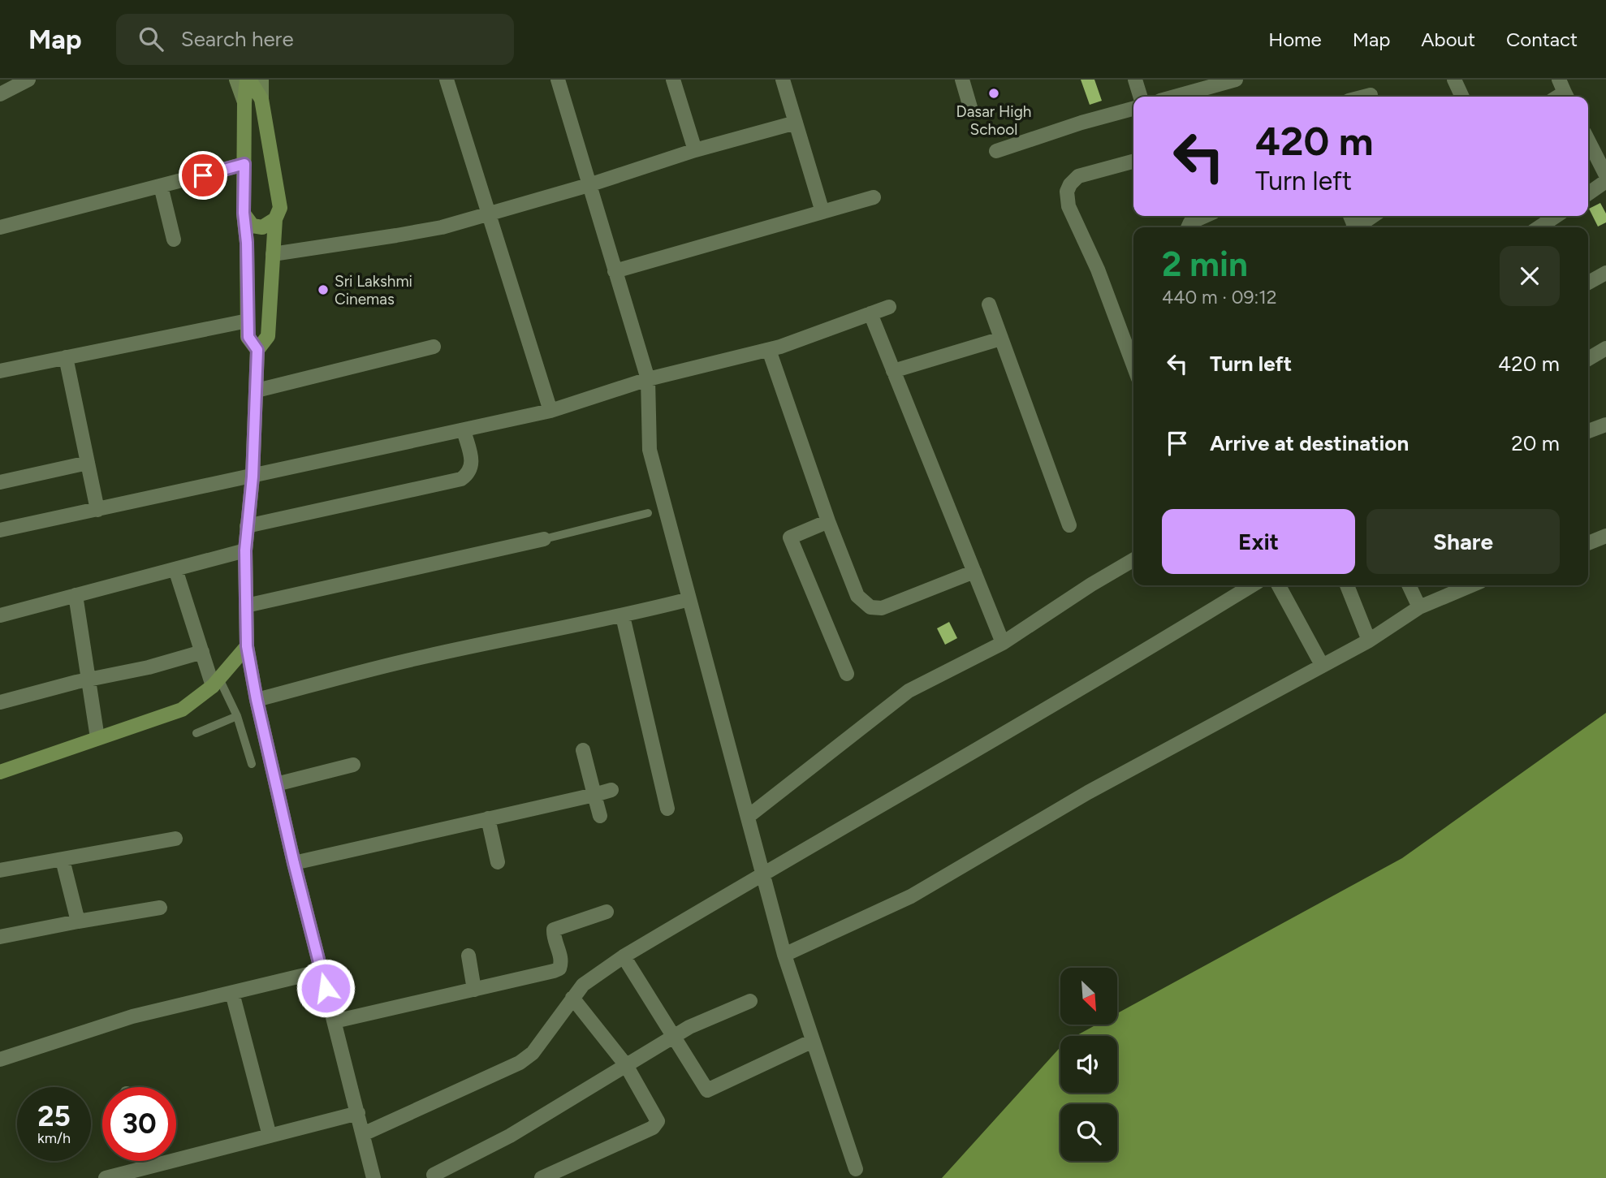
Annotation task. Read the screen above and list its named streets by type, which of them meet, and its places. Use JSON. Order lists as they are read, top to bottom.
{
  "places": ["Dasar High School", "Sri Lakshmi Cinemas"],
  "north": "bottom right",
  "page": {
    "header": "Map",
    "search": "Search here",
    "nav": [
      "Home",
      "Map",
      "About",
      "Contact"
    ],
    "turn": ["420 m", "Turn left"],
    "heading": ["2 min", "440 m · 09:12"],
    "list": [
      {
        "name": "Turn left",
        "value": "420 m"
      },
      {
        "name": "Arrive at destination",
        "value": "20 m"
      }
    ],
    "buttons": ["Exit", "Share"],
    "speed": "25 km/h",
    "limit": "30"
  }
}
